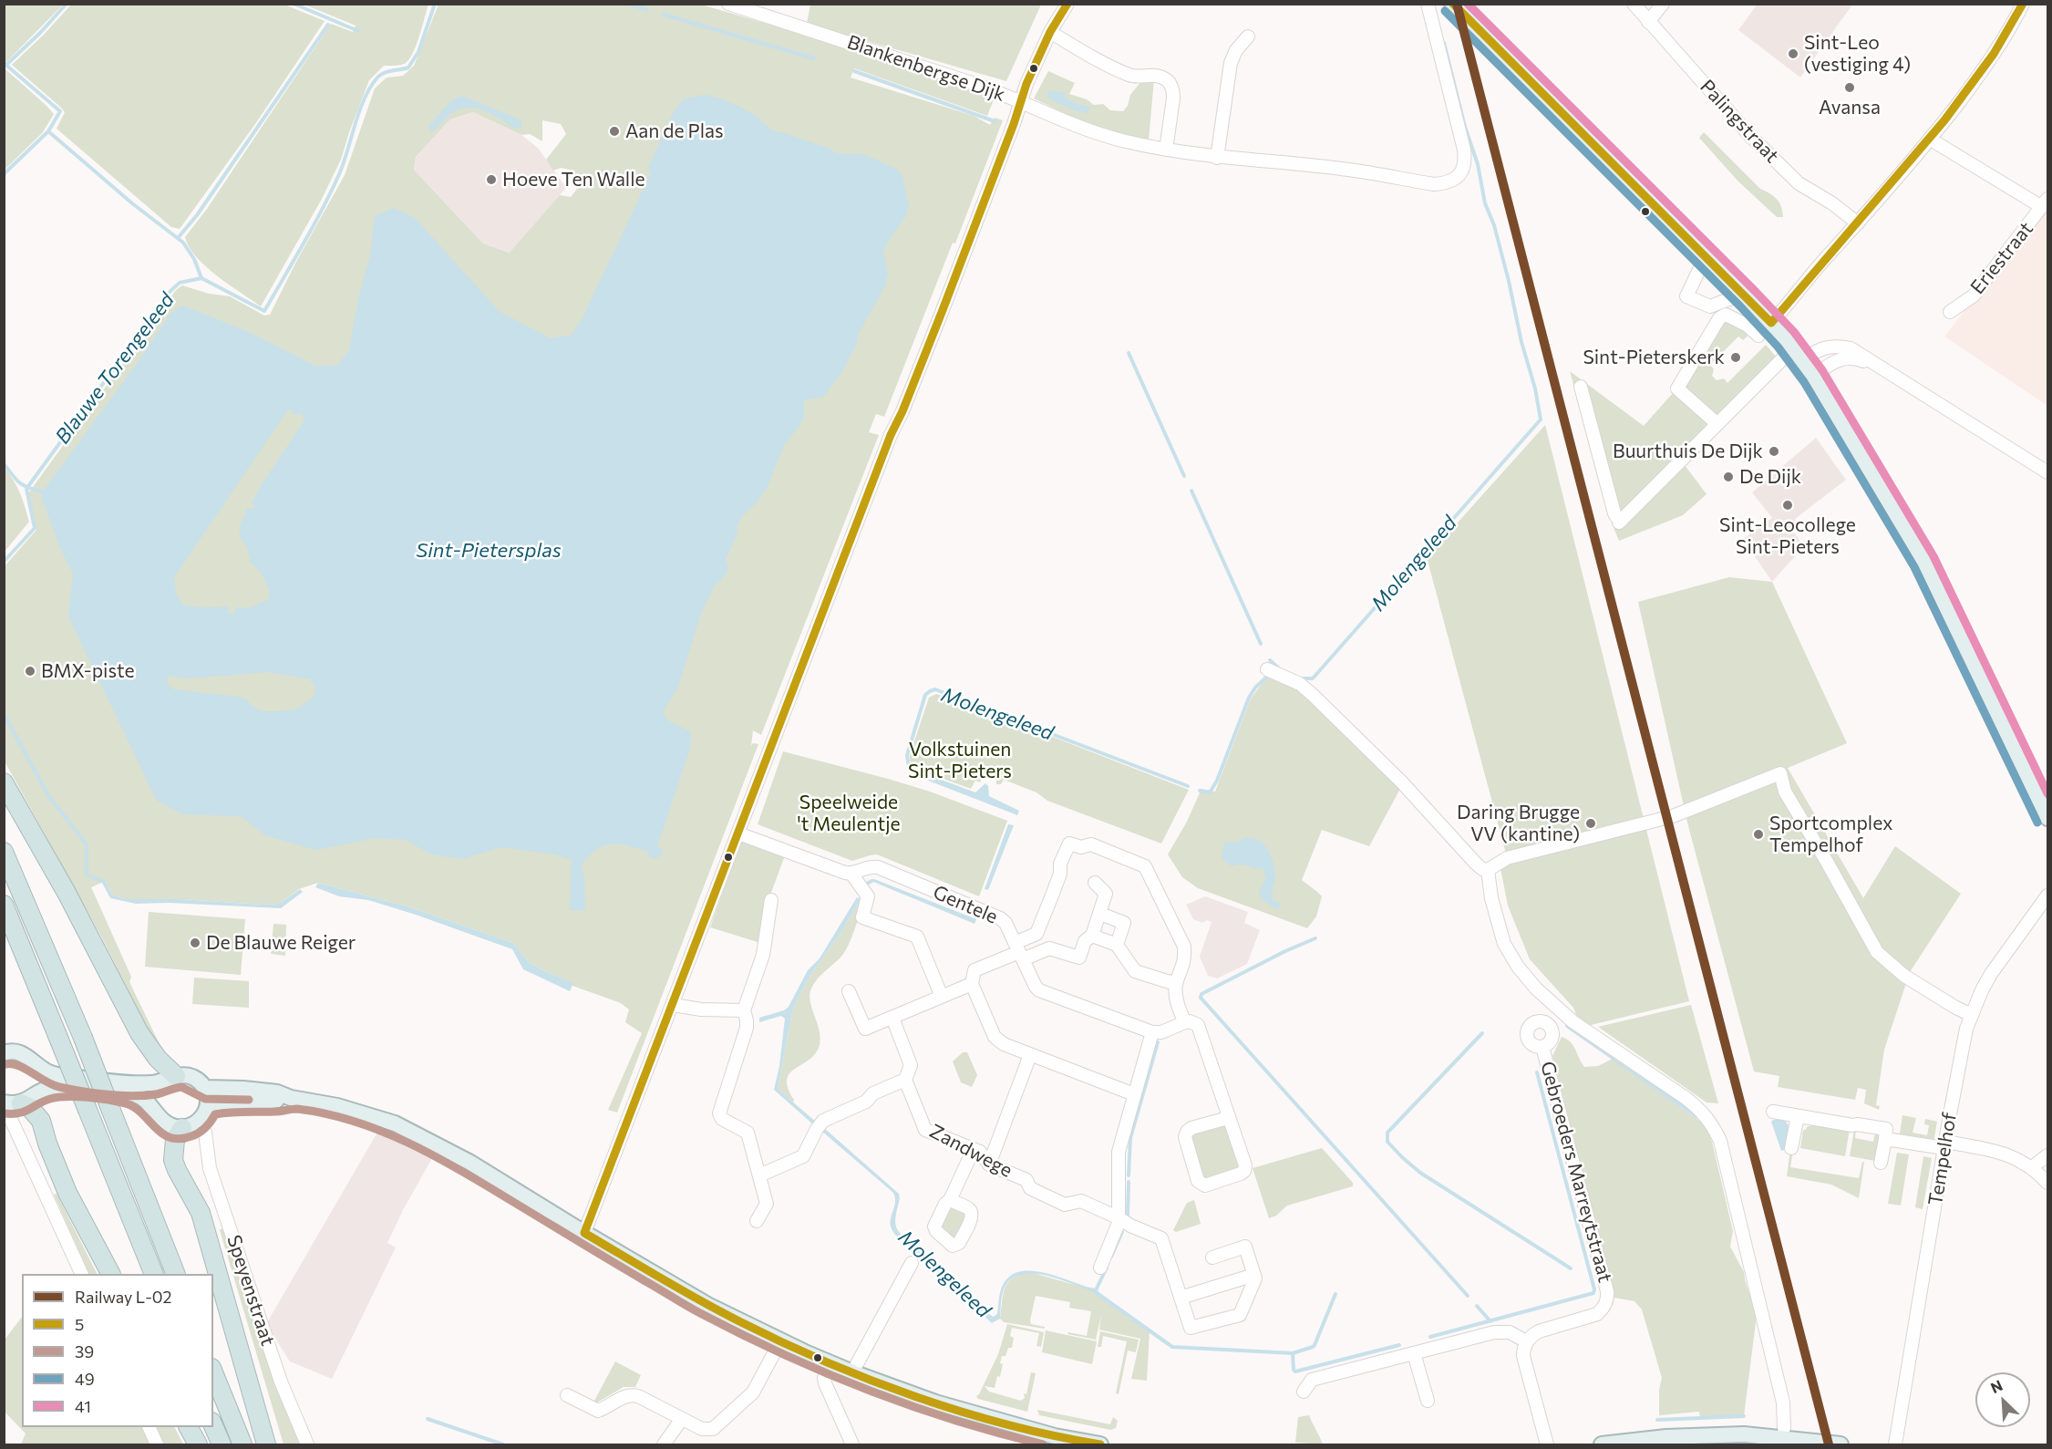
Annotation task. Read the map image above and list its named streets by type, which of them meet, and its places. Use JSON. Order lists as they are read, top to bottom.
{
  "streets": {
    "street": [
      "Blankenbergse Dijk",
      "Palingstraat",
      "Eriestraat",
      "Gentele",
      "Zandwege",
      "Tempelhof",
      "Gebroeders Marreytstraat",
      "Speyenstraat"
    ]
  },
  "water": ["Blauwe Torengeleed", "Sint-Pietersplas", "Molengeleed"],
  "parks": ["Volkstuinen Sint-Pieters", "Speelweide 't Meulentje"],
  "places": [
    "Sint-Leo (vestiging 4)",
    "Avansa",
    "Aan de Plas",
    "Hoeve Ten Walle",
    "Sint-Pieterskerk",
    "Buurthuis De Dijk",
    "De Dijk",
    "Sint-Leocollege Sint-Pieters",
    "BMX-piste",
    "Daring Brugge VV (kantine)",
    "Sportcomplex Tempelhof",
    "De Blauwe Reiger"
  ],
  "lines": [
    "rail line L-02",
    "transit line 5",
    "transit line 41",
    "transit line 49",
    "transit line 39"
  ],
  "legend": [
    "Railway L-02",
    "5",
    "39",
    "49",
    "41"
  ],
  "north": "top left"
}
